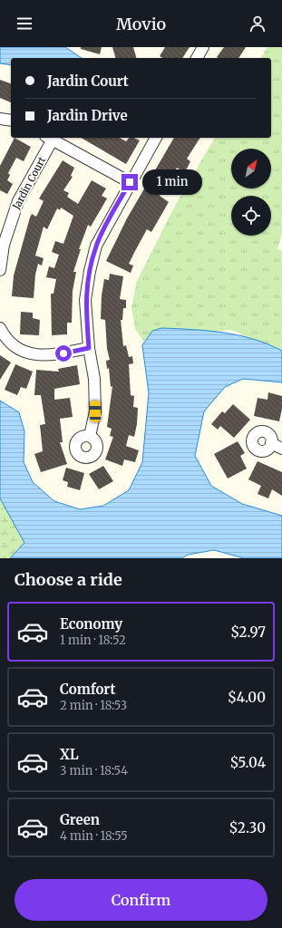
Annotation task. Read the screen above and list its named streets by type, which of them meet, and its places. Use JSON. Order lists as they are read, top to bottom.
{
  "streets": {
    "street": ["Jardin Court"]
  },
  "north": "top right",
  "page": {
    "header": "Movio",
    "banner": ["Jardin Court", "Jardin Drive"],
    "bubble": "1 min",
    "heading": "Choose a ride",
    "list": [
      {
        "name": "Economy",
        "note": "1 min · 18:52",
        "value": "$2.97"
      },
      {
        "name": "Comfort",
        "note": "2 min · 18:53",
        "value": "$4.00"
      },
      {
        "name": "XL",
        "note": "3 min · 18:54",
        "value": "$5.04"
      },
      {
        "name": "Green",
        "note": "4 min · 18:55",
        "value": "$2.30"
      }
    ],
    "buttons": "Confirm"
  }
}
